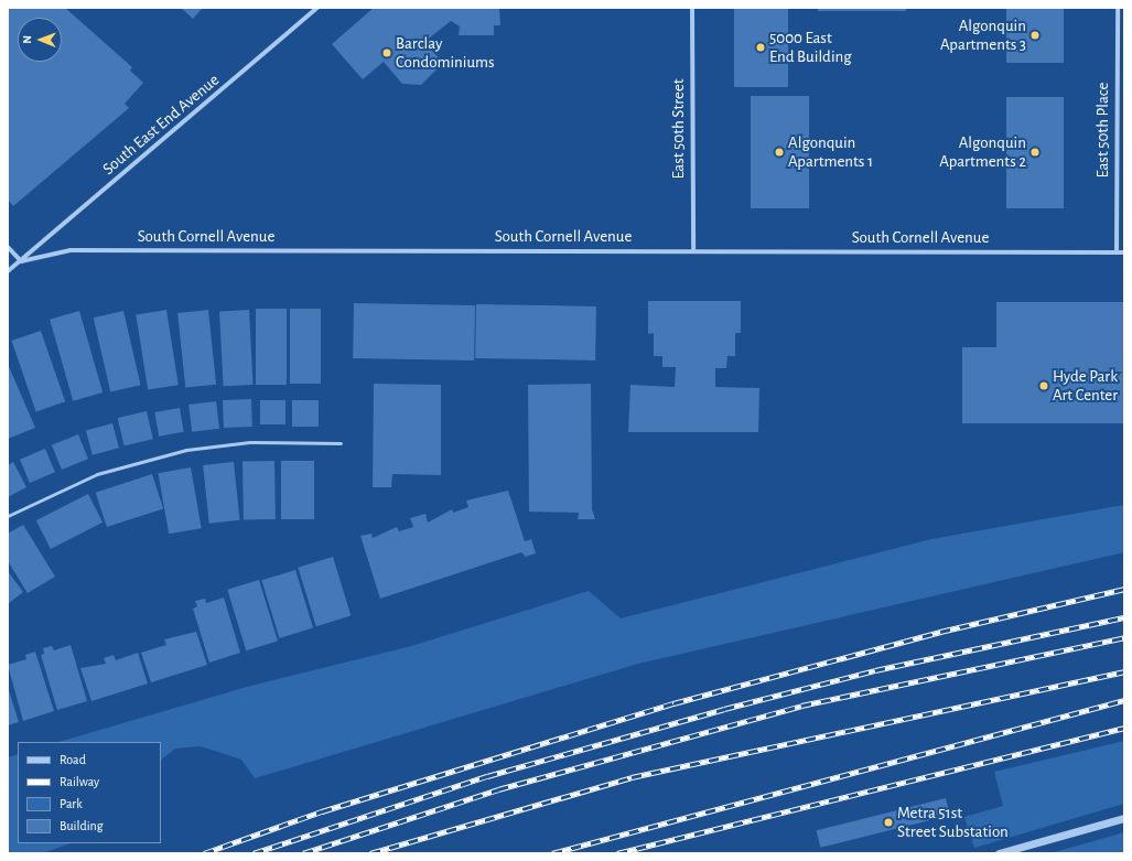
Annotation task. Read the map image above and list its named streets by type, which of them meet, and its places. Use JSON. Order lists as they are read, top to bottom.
{
  "streets": {
    "street": [
      "South East End Avenue",
      "East 50th Street",
      "East 50th Place",
      "South Cornell Avenue"
    ]
  },
  "crossings": [
    ["South East End Avenue", "South Cornell Avenue"],
    ["East 50th Street", "South Cornell Avenue"],
    ["East 50th Place", "South Cornell Avenue"]
  ],
  "places": [
    "Algonquin Apartments 3",
    "5000 East End Building",
    "Barclay Condominiums",
    "Algonquin Apartments 1",
    "Algonquin Apartments 2",
    "Hyde Park Art Center",
    "Metra 51st Street Substation"
  ],
  "legend": [
    "Road",
    "Railway",
    "Park",
    "Building"
  ],
  "north": "left"
}
